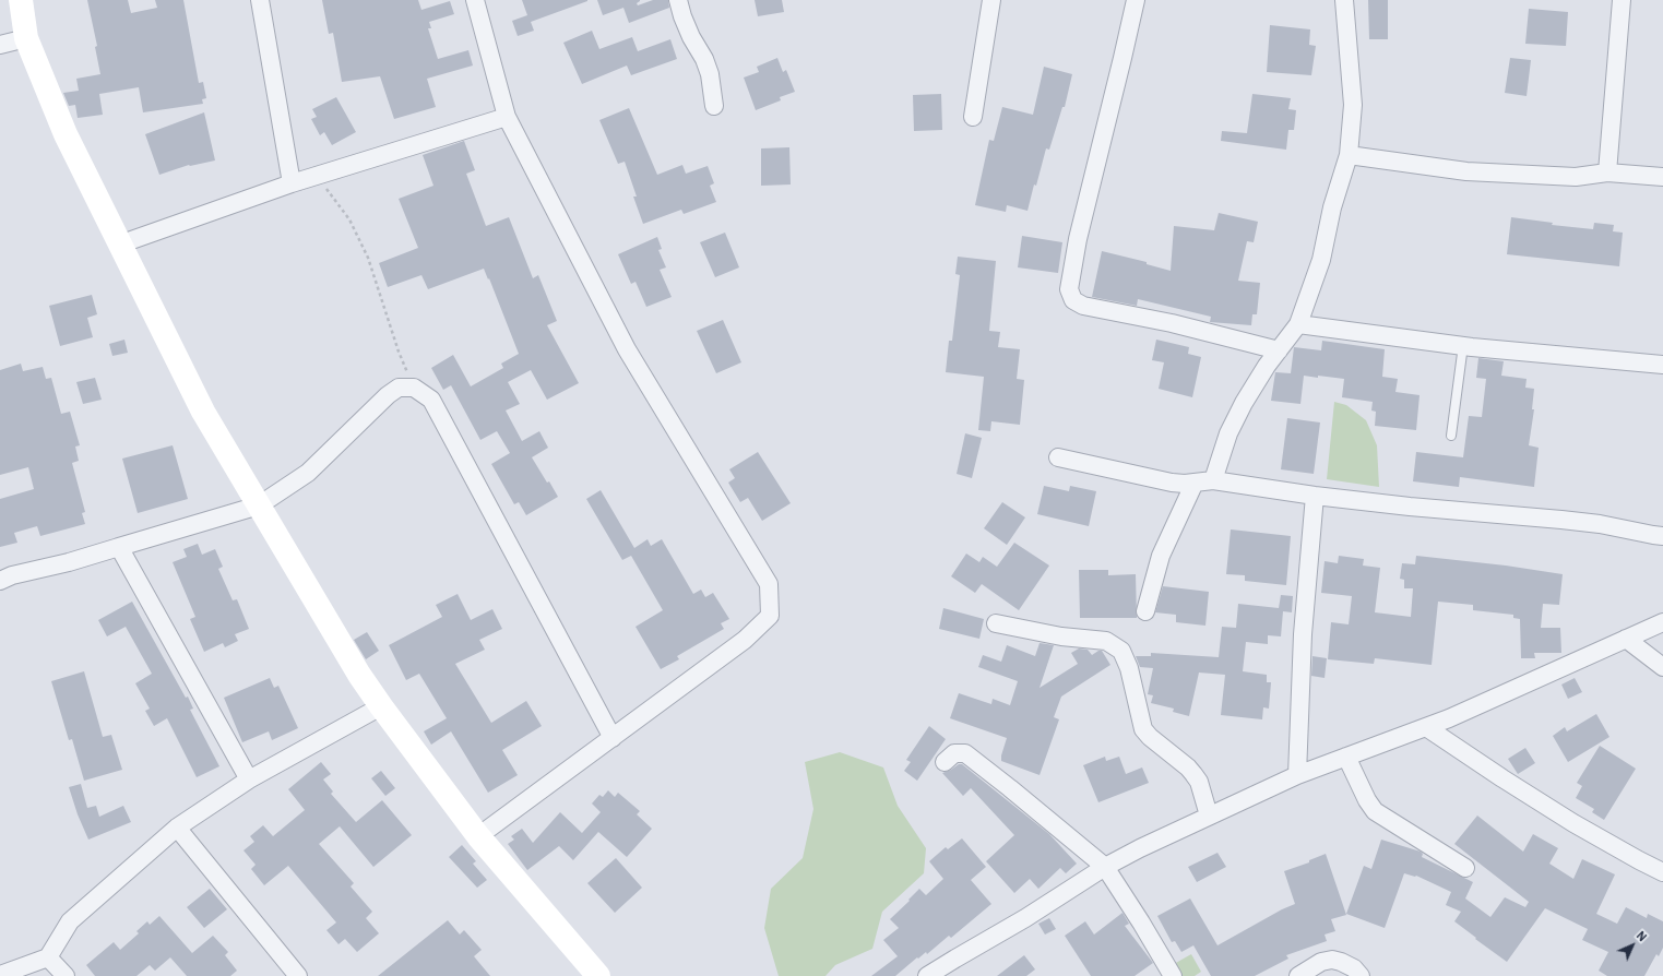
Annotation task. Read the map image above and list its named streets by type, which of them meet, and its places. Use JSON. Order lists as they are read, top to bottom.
{
  "north": "top right"
}
